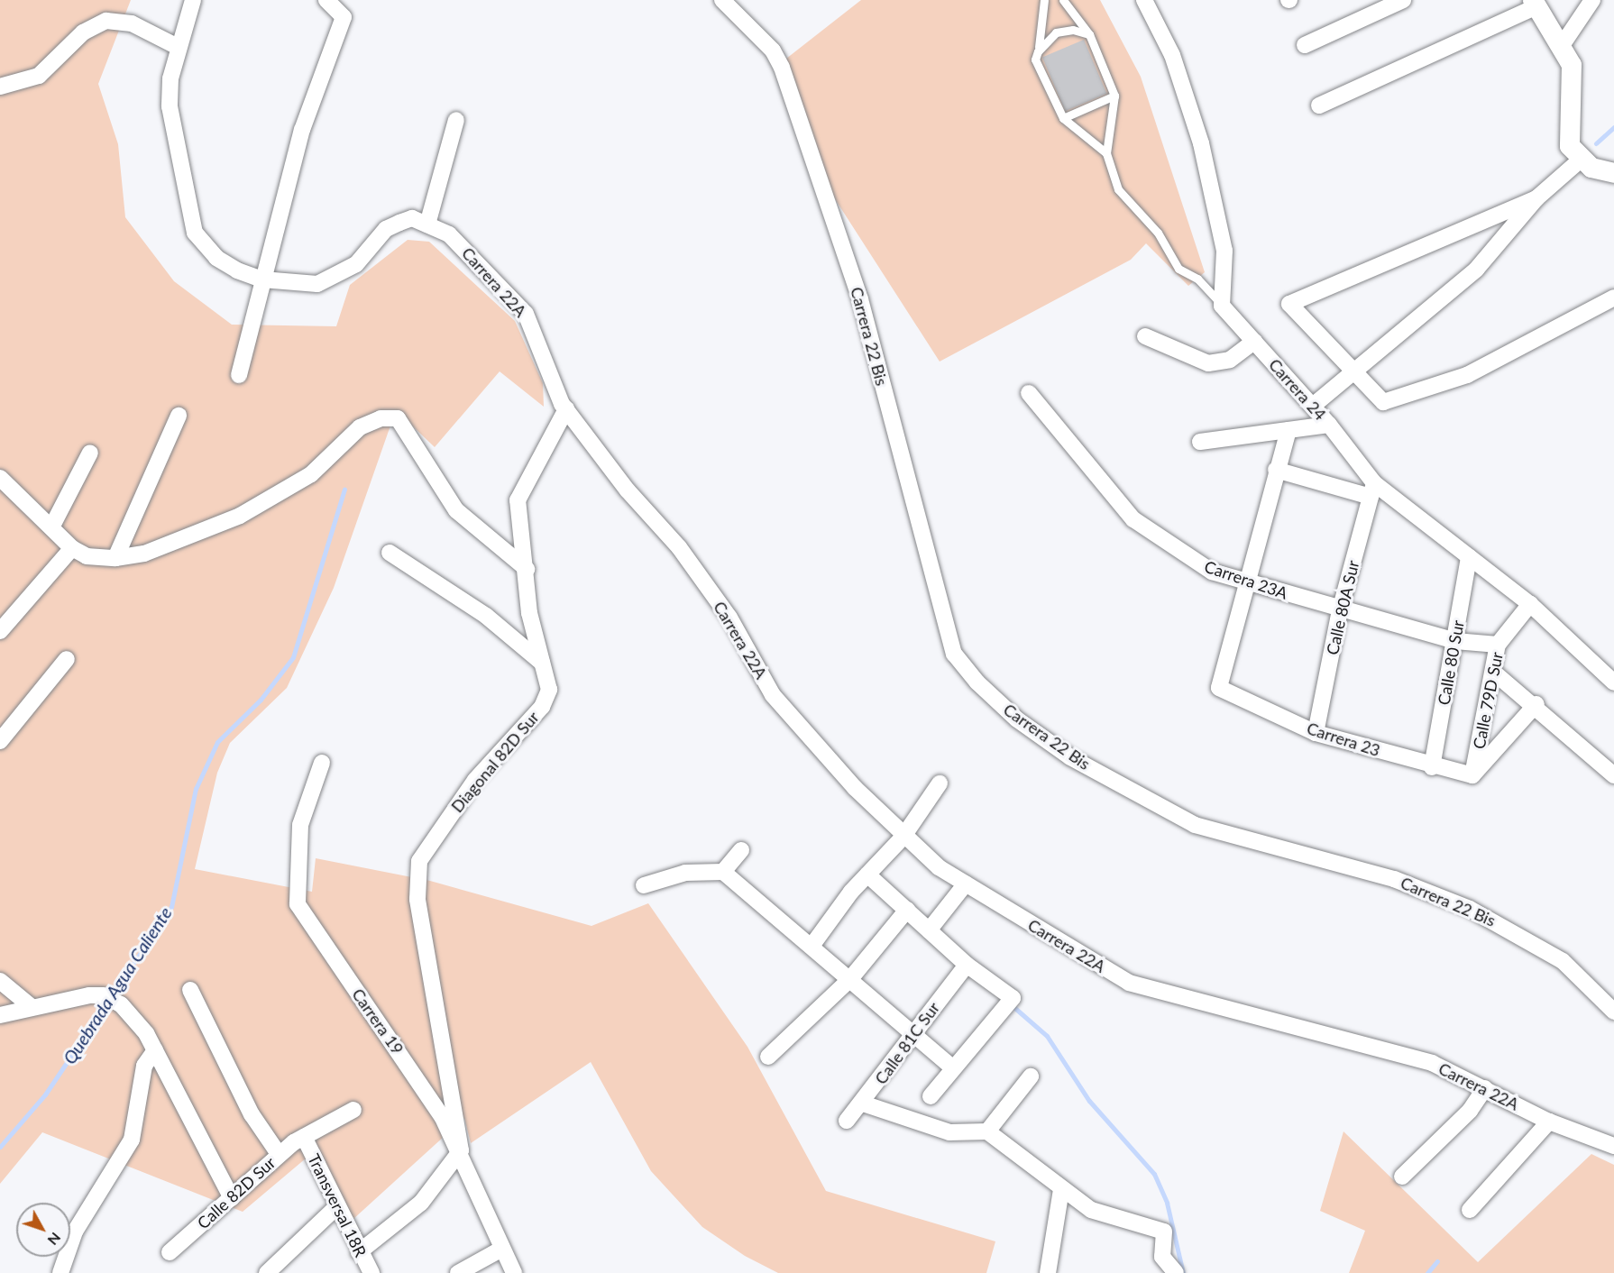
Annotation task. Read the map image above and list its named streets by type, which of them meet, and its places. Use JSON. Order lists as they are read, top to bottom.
{
  "streets": {
    "street": [
      "Carrera 22A",
      "Carrera 22 Bis",
      "Carrera 24",
      "Carrera 23A",
      "Calle 80A Sur",
      "Calle 80 Sur",
      "Calle 79D Sur",
      "Carrera 23",
      "Diagonal 82D Sur",
      "Carrera 19",
      "Calle 81C Sur",
      "Calle 82D Sur",
      "Transversal 18R"
    ]
  },
  "crossings": [
    ["Carrera 22A", "Diagonal 82D Sur"],
    ["Carrera 24", "Calle 80A Sur"],
    ["Carrera 24", "Calle 80 Sur"],
    ["Carrera 24", "Calle 79D Sur"],
    ["Carrera 23A", "Calle 80A Sur"],
    ["Carrera 23A", "Calle 80 Sur"],
    ["Carrera 23A", "Calle 79D Sur"],
    ["Carrera 23A", "Carrera 23"],
    ["Calle 80A Sur", "Carrera 23"],
    ["Calle 80 Sur", "Carrera 23"],
    ["Calle 79D Sur", "Carrera 23"],
    ["Diagonal 82D Sur", "Carrera 19"],
    ["Calle 82D Sur", "Transversal 18R"]
  ],
  "water": ["Quebrada Agua Caliente"],
  "north": "bottom right"
}
